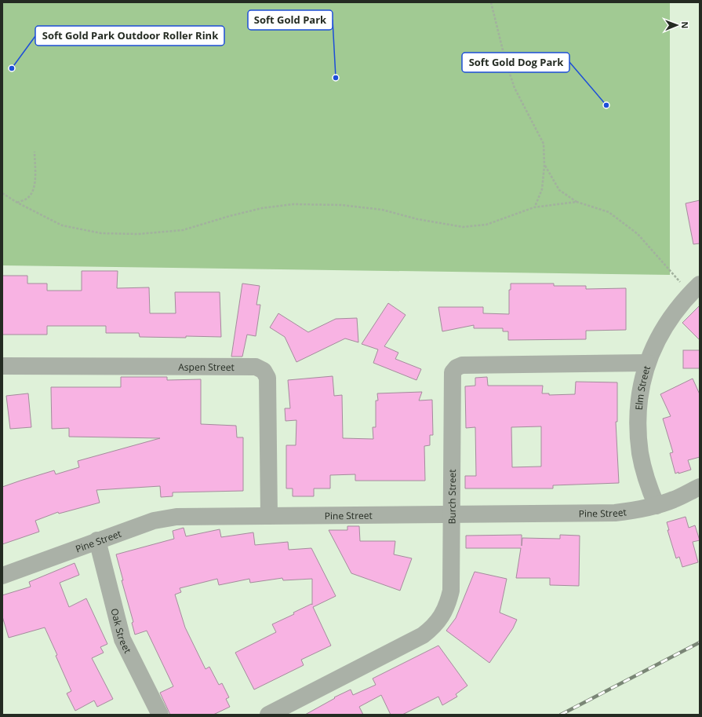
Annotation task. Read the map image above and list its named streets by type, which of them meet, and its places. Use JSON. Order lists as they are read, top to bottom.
{
  "streets": {
    "street": [
      "Aspen Street",
      "Elm Street",
      "Burch Street",
      "Pine Street",
      "Oak Street"
    ]
  },
  "crossings": [
    ["Aspen Street", "Pine Street"],
    ["Elm Street", "Burch Street"],
    ["Elm Street", "Pine Street"],
    ["Burch Street", "Pine Street"],
    ["Pine Street", "Oak Street"]
  ],
  "places": ["Soft Gold Park Outdoor Roller Rink", "Soft Gold Park", "Soft Gold Dog Park"],
  "north": "right"
}
